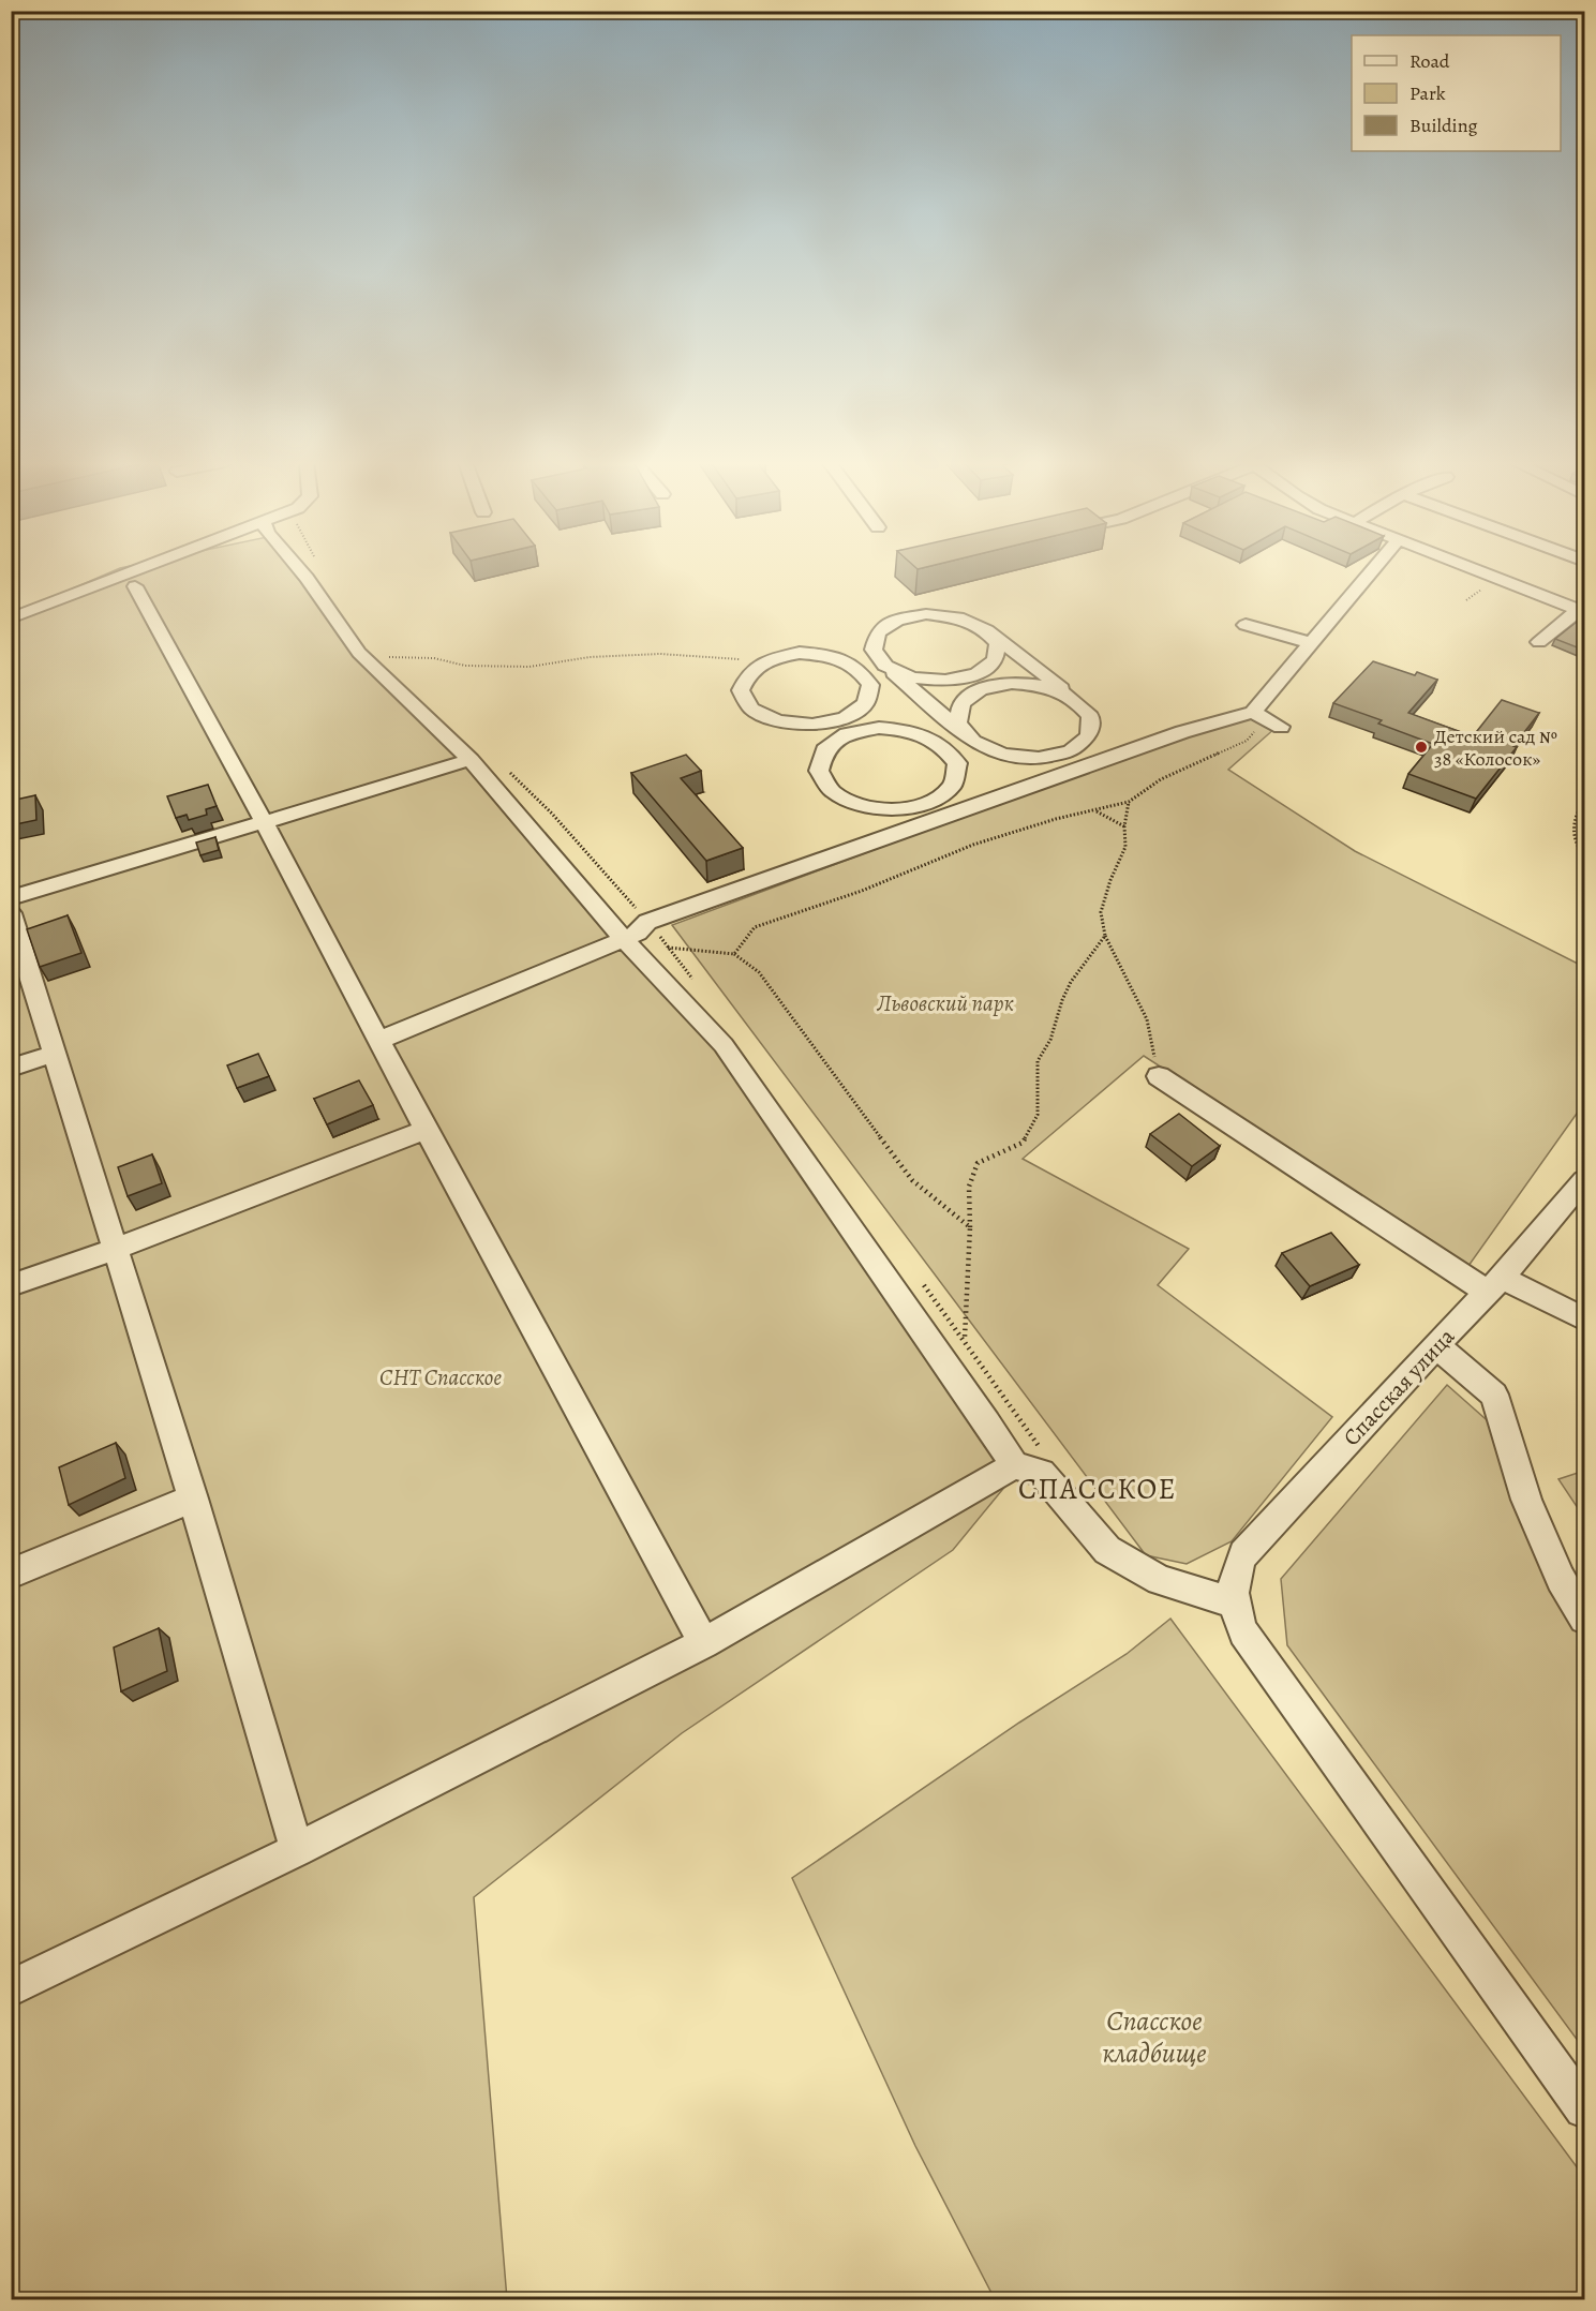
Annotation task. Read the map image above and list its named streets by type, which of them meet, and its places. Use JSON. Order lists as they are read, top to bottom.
{
  "streets": {
    "street": ["Спасская улица"]
  },
  "districts": ["СПАССКОЕ"],
  "parks": ["Львовский парк", "СНТ Спасское", "Спасское кладбище"],
  "places": ["Детский сад № 38 «Колосок»"],
  "legend": ["Road", "Park", "Building"]
}
